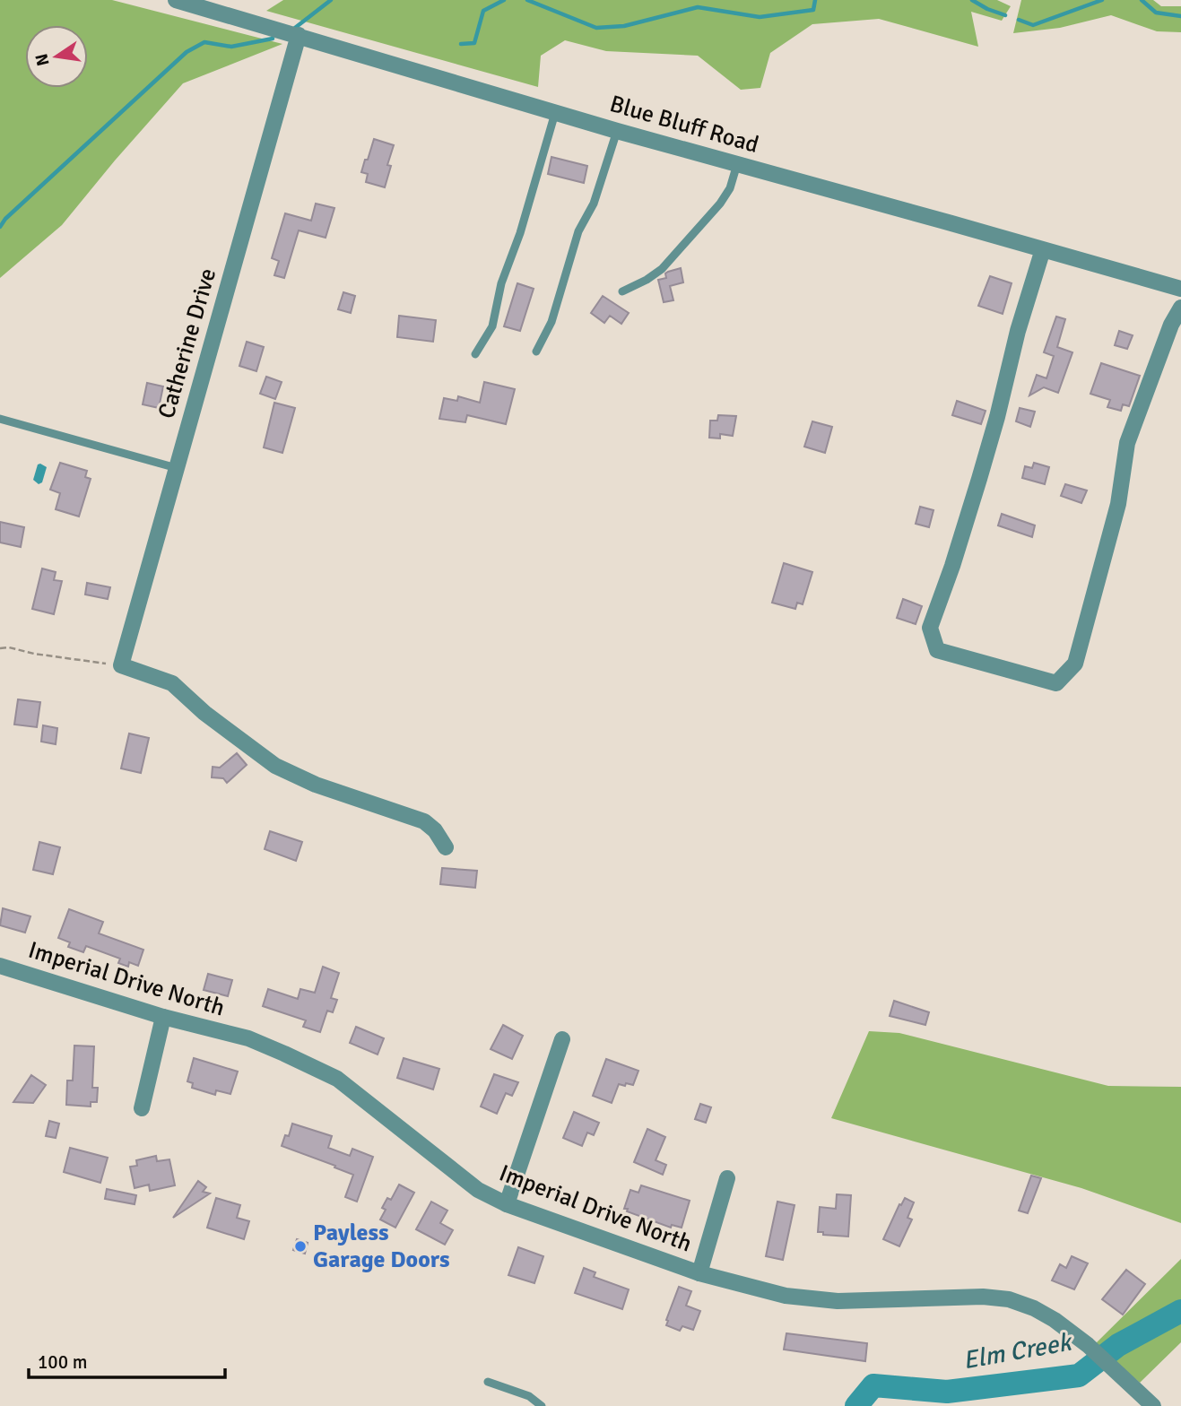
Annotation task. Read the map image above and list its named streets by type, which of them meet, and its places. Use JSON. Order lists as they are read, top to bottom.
{
  "streets": {
    "street": ["Blue Bluff Road", "Catherine Drive", "Imperial Drive North"]
  },
  "crossings": [
    ["Blue Bluff Road", "Catherine Drive"]
  ],
  "water": ["Elm Creek"],
  "places": ["Payless Garage Doors"],
  "scale_bar": "100 m",
  "north": "left"
}
